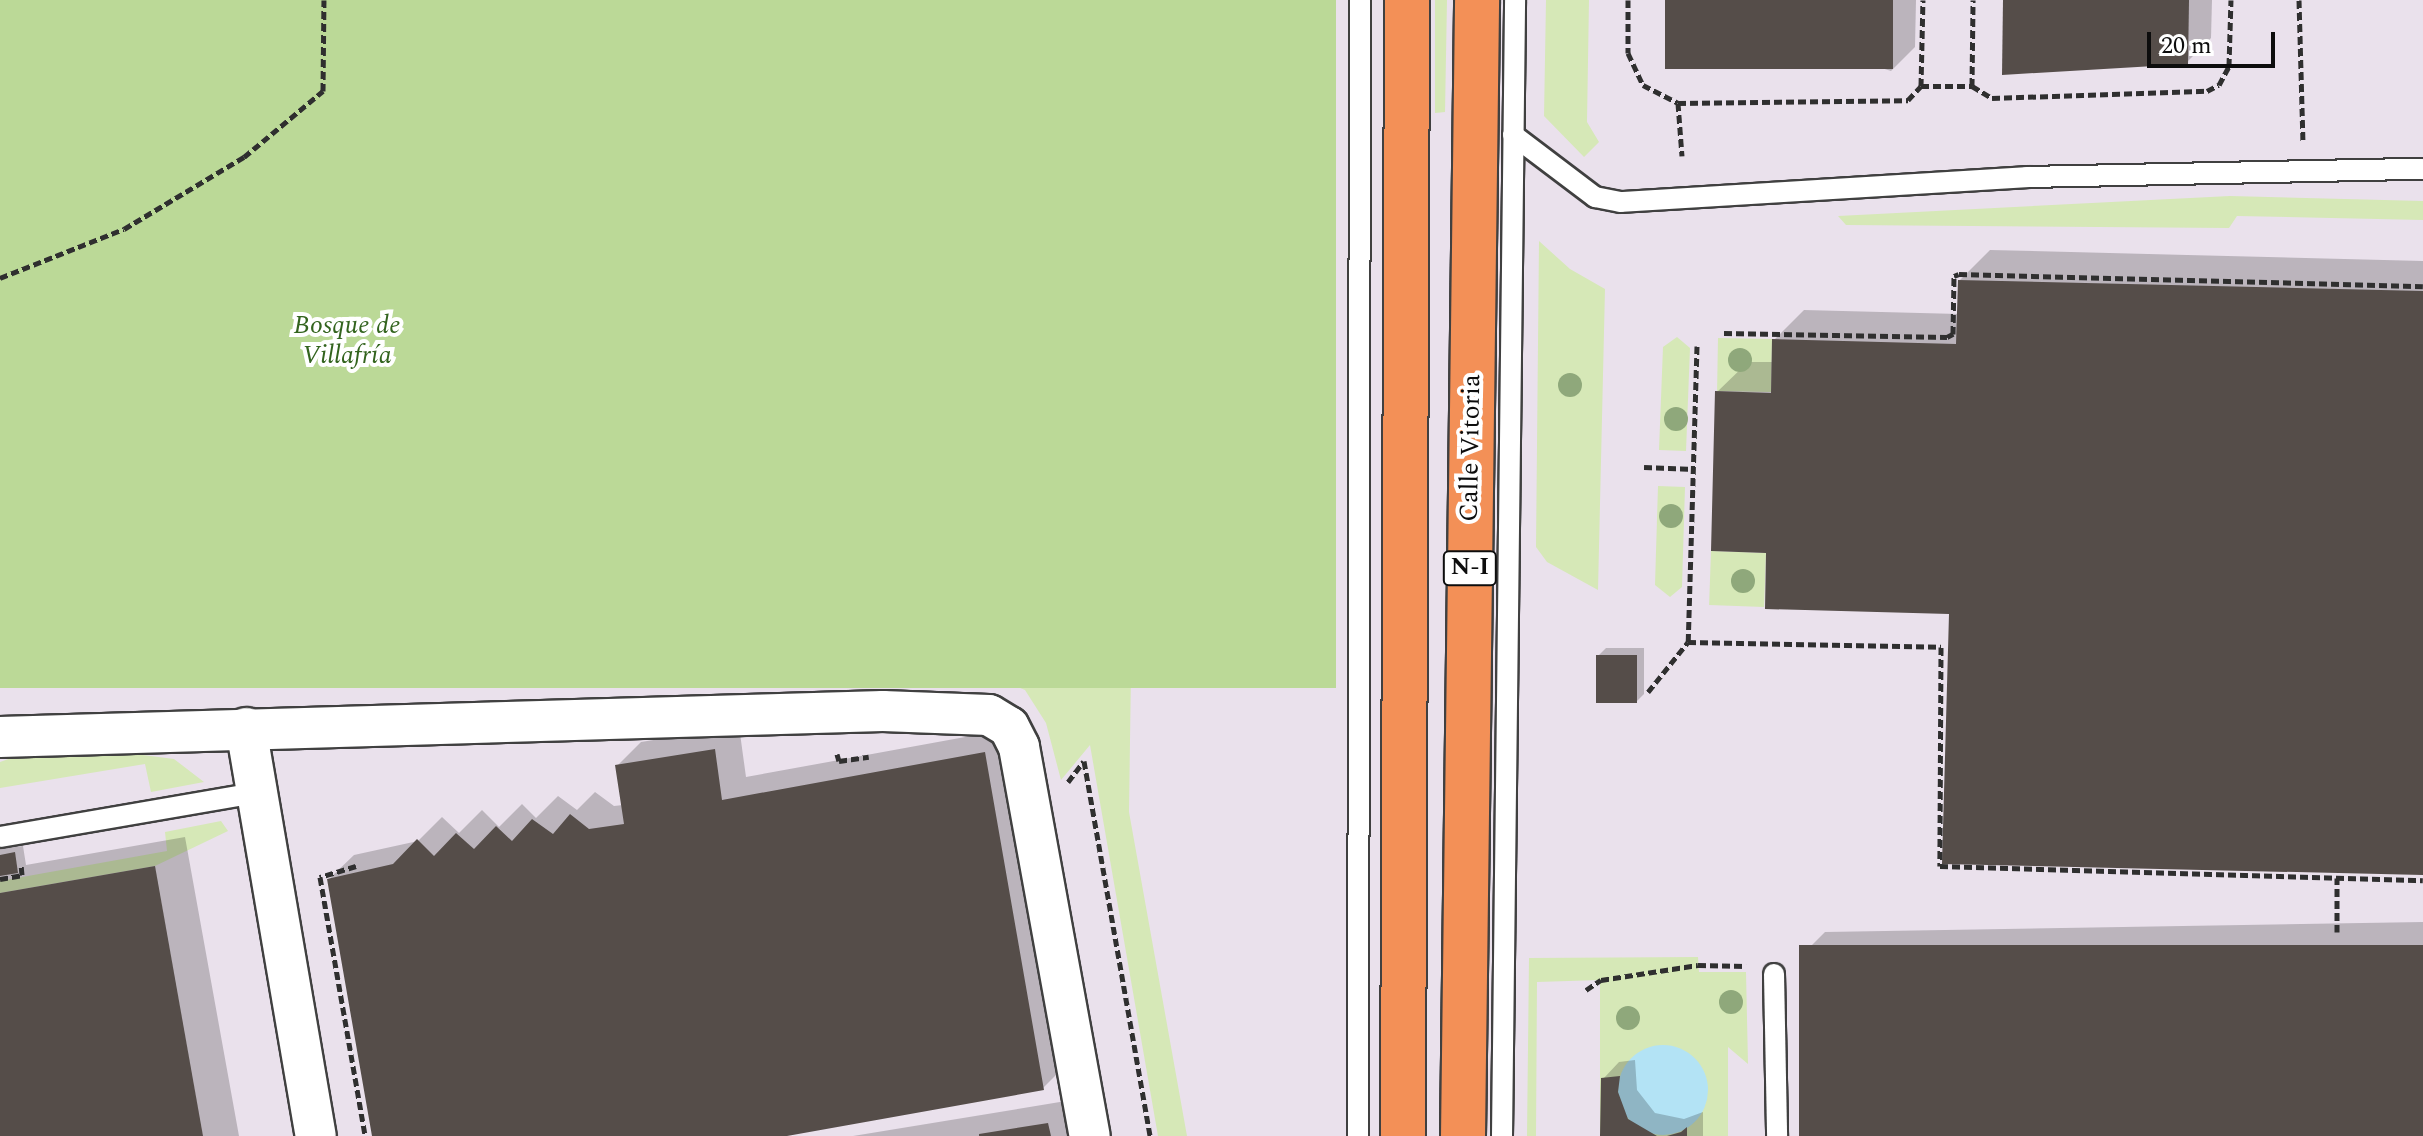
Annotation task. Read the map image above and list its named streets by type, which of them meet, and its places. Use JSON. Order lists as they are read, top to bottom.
{
  "streets": {
    "highway": ["Calle Vitoria", "N-I"]
  },
  "parks": ["Bosque de Villafría"],
  "scale_bar": "20 m"
}
